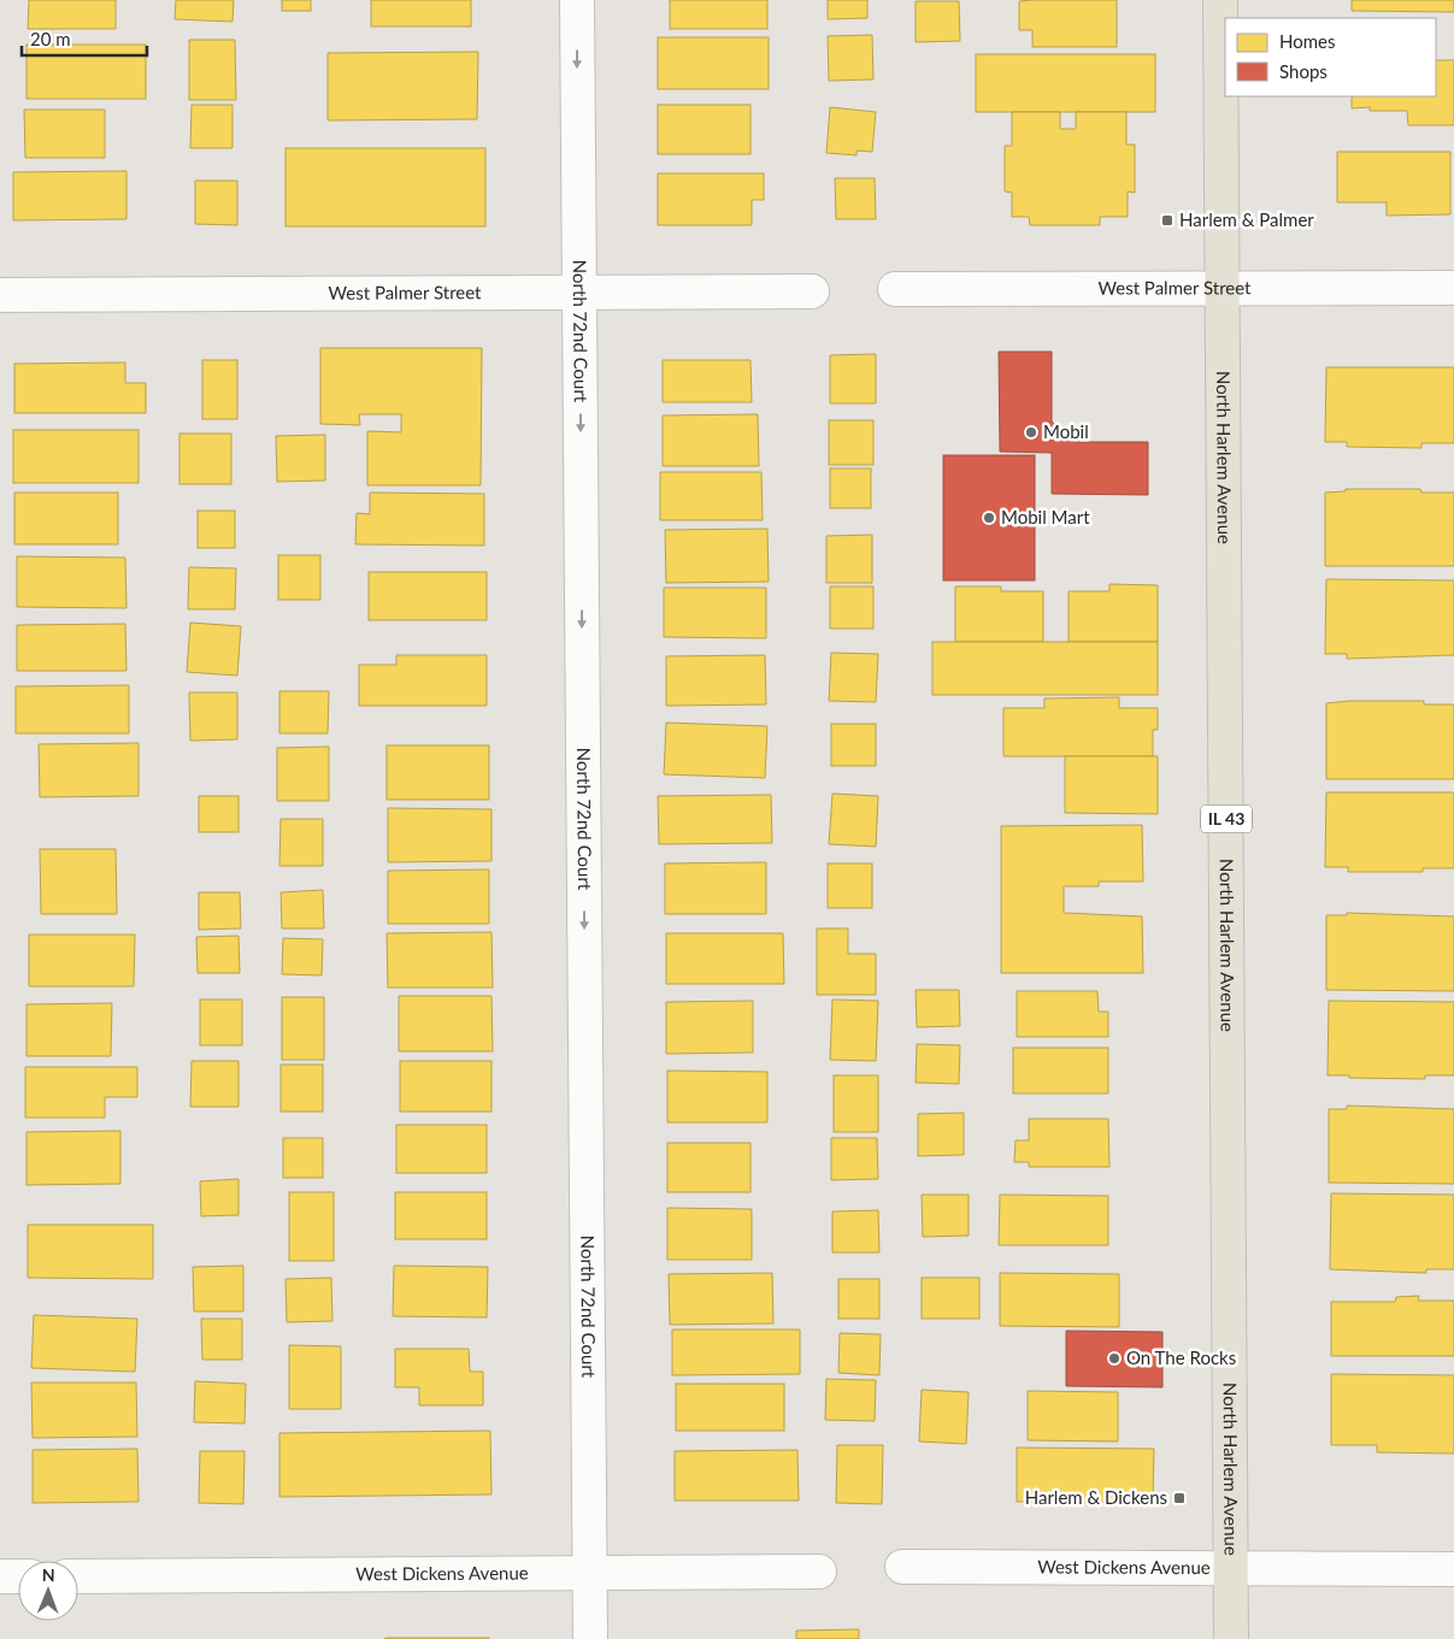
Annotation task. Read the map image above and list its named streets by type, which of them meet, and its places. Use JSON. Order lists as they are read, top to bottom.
{
  "streets": {
    "main road": ["North Harlem Avenue", "IL 43"],
    "street": ["West Palmer Street", "North 72nd Court", "West Dickens Avenue"]
  },
  "crossings": [
    ["West Palmer Street", "North 72nd Court"],
    ["West Palmer Street", "North Harlem Avenue"],
    ["North 72nd Court", "West Dickens Avenue"],
    ["North Harlem Avenue", "West Dickens Avenue"]
  ],
  "one_way": ["North 72nd Court"],
  "places": {
    "transit": ["Harlem & Palmer", "Harlem & Dickens"],
    "other": ["Mobil", "Mobil Mart", "On The Rocks"]
  },
  "legend": ["Homes", "Shops"],
  "scale_bar": "20 m",
  "north": "top"
}
